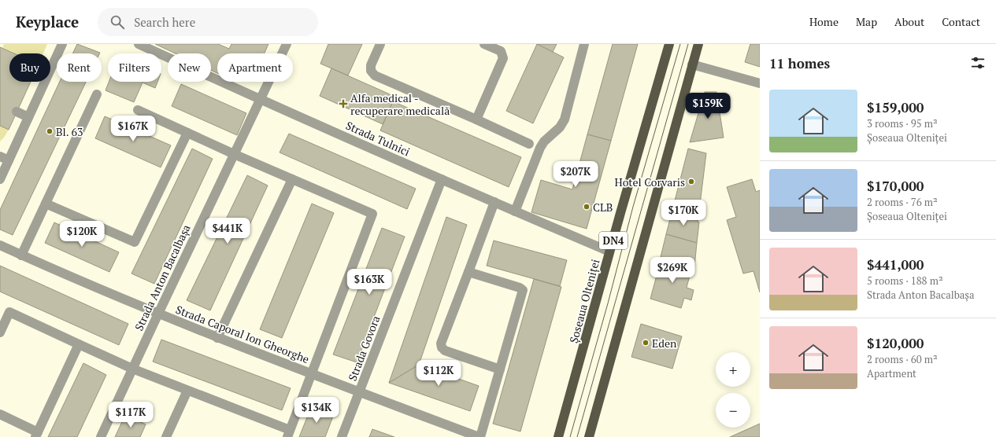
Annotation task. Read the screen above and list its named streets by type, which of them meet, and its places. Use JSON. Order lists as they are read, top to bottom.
{
  "streets": {
    "main road": ["DN4", "Șoseaua Olteniței"],
    "street": [
      "Strada Tulnici",
      "Strada Anton Bacalbașa",
      "Strada Caporal Ion Gheorghe",
      "Strada Govora"
    ]
  },
  "crossings": [
    ["Strada Tulnici", "Strada Anton Bacalbașa"],
    ["Strada Tulnici", "Șoseaua Olteniței"],
    ["Strada Tulnici", "Strada Govora"],
    ["Strada Anton Bacalbașa", "Strada Caporal Ion Gheorghe"],
    ["Strada Caporal Ion Gheorghe", "Strada Govora"]
  ],
  "places": {
    "health": ["Alfa medical - recuperare medicală"],
    "other": [
      "Bl. 63",
      "Hotel Corvaris",
      "CLB",
      "Eden"
    ]
  },
  "page": {
    "header": "Keyplace",
    "search": "Search here",
    "nav": [
      "Home",
      "Map",
      "About",
      "Contact"
    ],
    "heading": "11 homes",
    "chip": [
      "Buy",
      "Rent",
      "Filters",
      "New",
      "Apartment"
    ],
    "list": [
      {
        "name": "$159,000",
        "note": "3 rooms · 95 m² · Șoseaua Olteniței"
      },
      {
        "name": "$170,000",
        "note": "2 rooms · 76 m² · Șoseaua Olteniței"
      },
      {
        "name": "$441,000",
        "note": "5 rooms · 188 m² · Strada Anton Bacalbașa"
      },
      {
        "name": "$120,000",
        "note": "2 rooms · 60 m² · Apartment"
      }
    ],
    "price": [
      "$159K",
      "$167K",
      "$207K",
      "$170K",
      "$441K",
      "$120K",
      "$269K",
      "$163K",
      "$112K",
      "$134K",
      "$117K"
    ],
    "map_buttons": ["+", "−"]
  }
}
